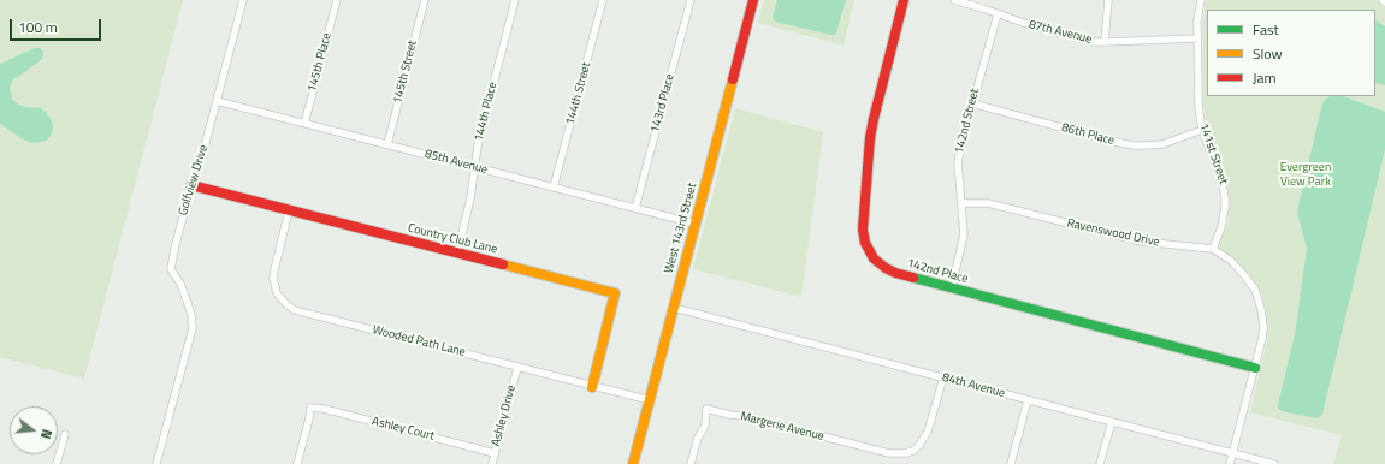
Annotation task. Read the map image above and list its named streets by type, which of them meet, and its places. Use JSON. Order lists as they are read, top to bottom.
{
  "streets": {
    "street": [
      "87th Avenue",
      "145th Place",
      "145th Street",
      "144th Street",
      "143rd Place",
      "144th Place",
      "142nd Street",
      "86th Place",
      "141st Street",
      "85th Avenue",
      "Golfview Drive",
      "West 143rd Street",
      "Ravenswood Drive",
      "Country Club Lane",
      "142nd Place",
      "Wooded Path Lane",
      "84th Avenue",
      "Ashley Drive",
      "Margerie Avenue",
      "Ashley Court"
    ]
  },
  "crossings": [
    ["87th Avenue", "142nd Street"],
    ["87th Avenue", "141st Street"],
    ["145th Place", "85th Avenue"],
    ["145th Street", "85th Avenue"],
    ["144th Street", "85th Avenue"],
    ["143rd Place", "85th Avenue"],
    ["144th Place", "85th Avenue"],
    ["144th Place", "Country Club Lane"],
    ["142nd Street", "86th Place"],
    ["142nd Street", "Ravenswood Drive"],
    ["142nd Street", "142nd Place"],
    ["86th Place", "141st Street"],
    ["141st Street", "Ravenswood Drive"],
    ["85th Avenue", "Golfview Drive"],
    ["85th Avenue", "West 143rd Street"],
    ["Golfview Drive", "Country Club Lane"],
    ["West 143rd Street", "Wooded Path Lane"],
    ["West 143rd Street", "84th Avenue"],
    ["Ravenswood Drive", "142nd Place"],
    ["Ravenswood Drive", "84th Avenue"],
    ["Country Club Lane", "Wooded Path Lane"],
    ["Wooded Path Lane", "Ashley Drive"],
    ["84th Avenue", "Margerie Avenue"],
    ["Ashley Drive", "Ashley Court"]
  ],
  "parks": ["Evergreen View Park"],
  "legend": ["Fast", "Slow", "Jam"],
  "scale_bar": "100 m",
  "north": "right"
}
